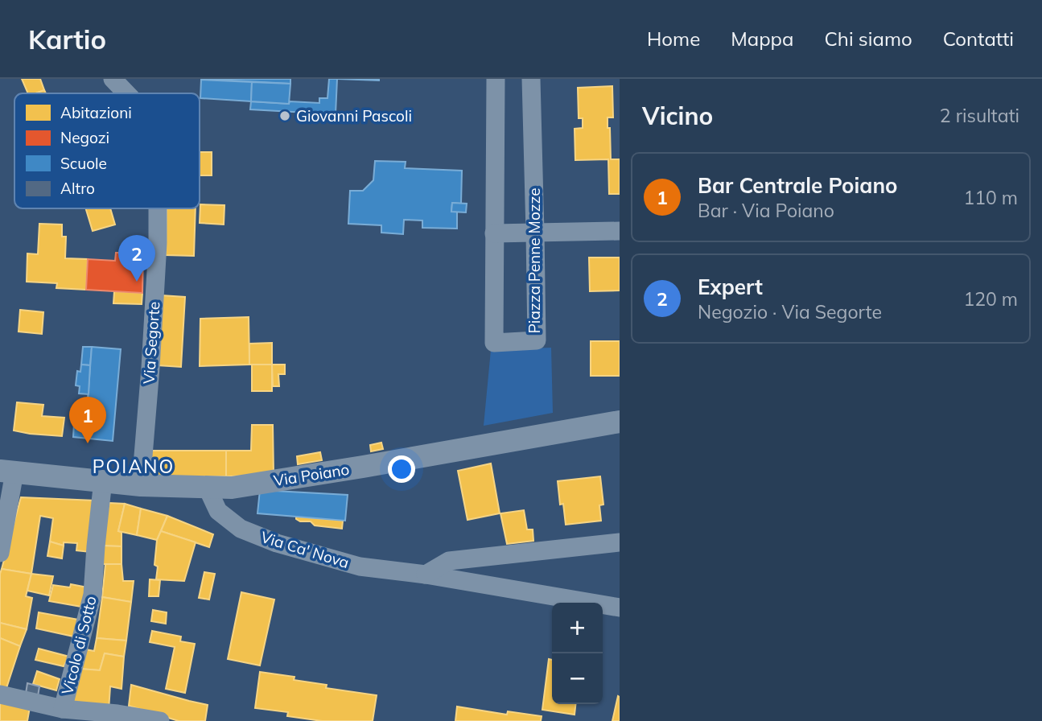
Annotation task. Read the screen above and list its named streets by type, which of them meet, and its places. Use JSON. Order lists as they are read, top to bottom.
{
  "streets": {
    "street": [
      "Piazza Penne Mozze",
      "Via Segorte",
      "Via Poiano",
      "Via Ca' Nova",
      "Vicolo di Sotto"
    ]
  },
  "crossings": [
    ["Via Segorte", "Via Poiano"],
    ["Via Poiano", "Via Ca' Nova"],
    ["Via Poiano", "Vicolo di Sotto"]
  ],
  "districts": ["POIANO"],
  "places": ["Giovanni Pascoli"],
  "legend": [
    "Abitazioni",
    "Negozi",
    "Scuole",
    "Altro"
  ],
  "page": {
    "header": "Kartio",
    "nav": [
      "Home",
      "Mappa",
      "Chi siamo",
      "Contatti"
    ],
    "heading": ["Vicino", "2 risultati"],
    "list": [
      {
        "mark": "1",
        "name": "Bar Centrale Poiano",
        "note": "Bar · Via Poiano",
        "value": "110 m"
      },
      {
        "mark": "2",
        "name": "Expert",
        "note": "Negozio · Via Segorte",
        "value": "120 m"
      }
    ],
    "pins": ["2", "1"],
    "map_buttons": ["+", "−"]
  }
}
